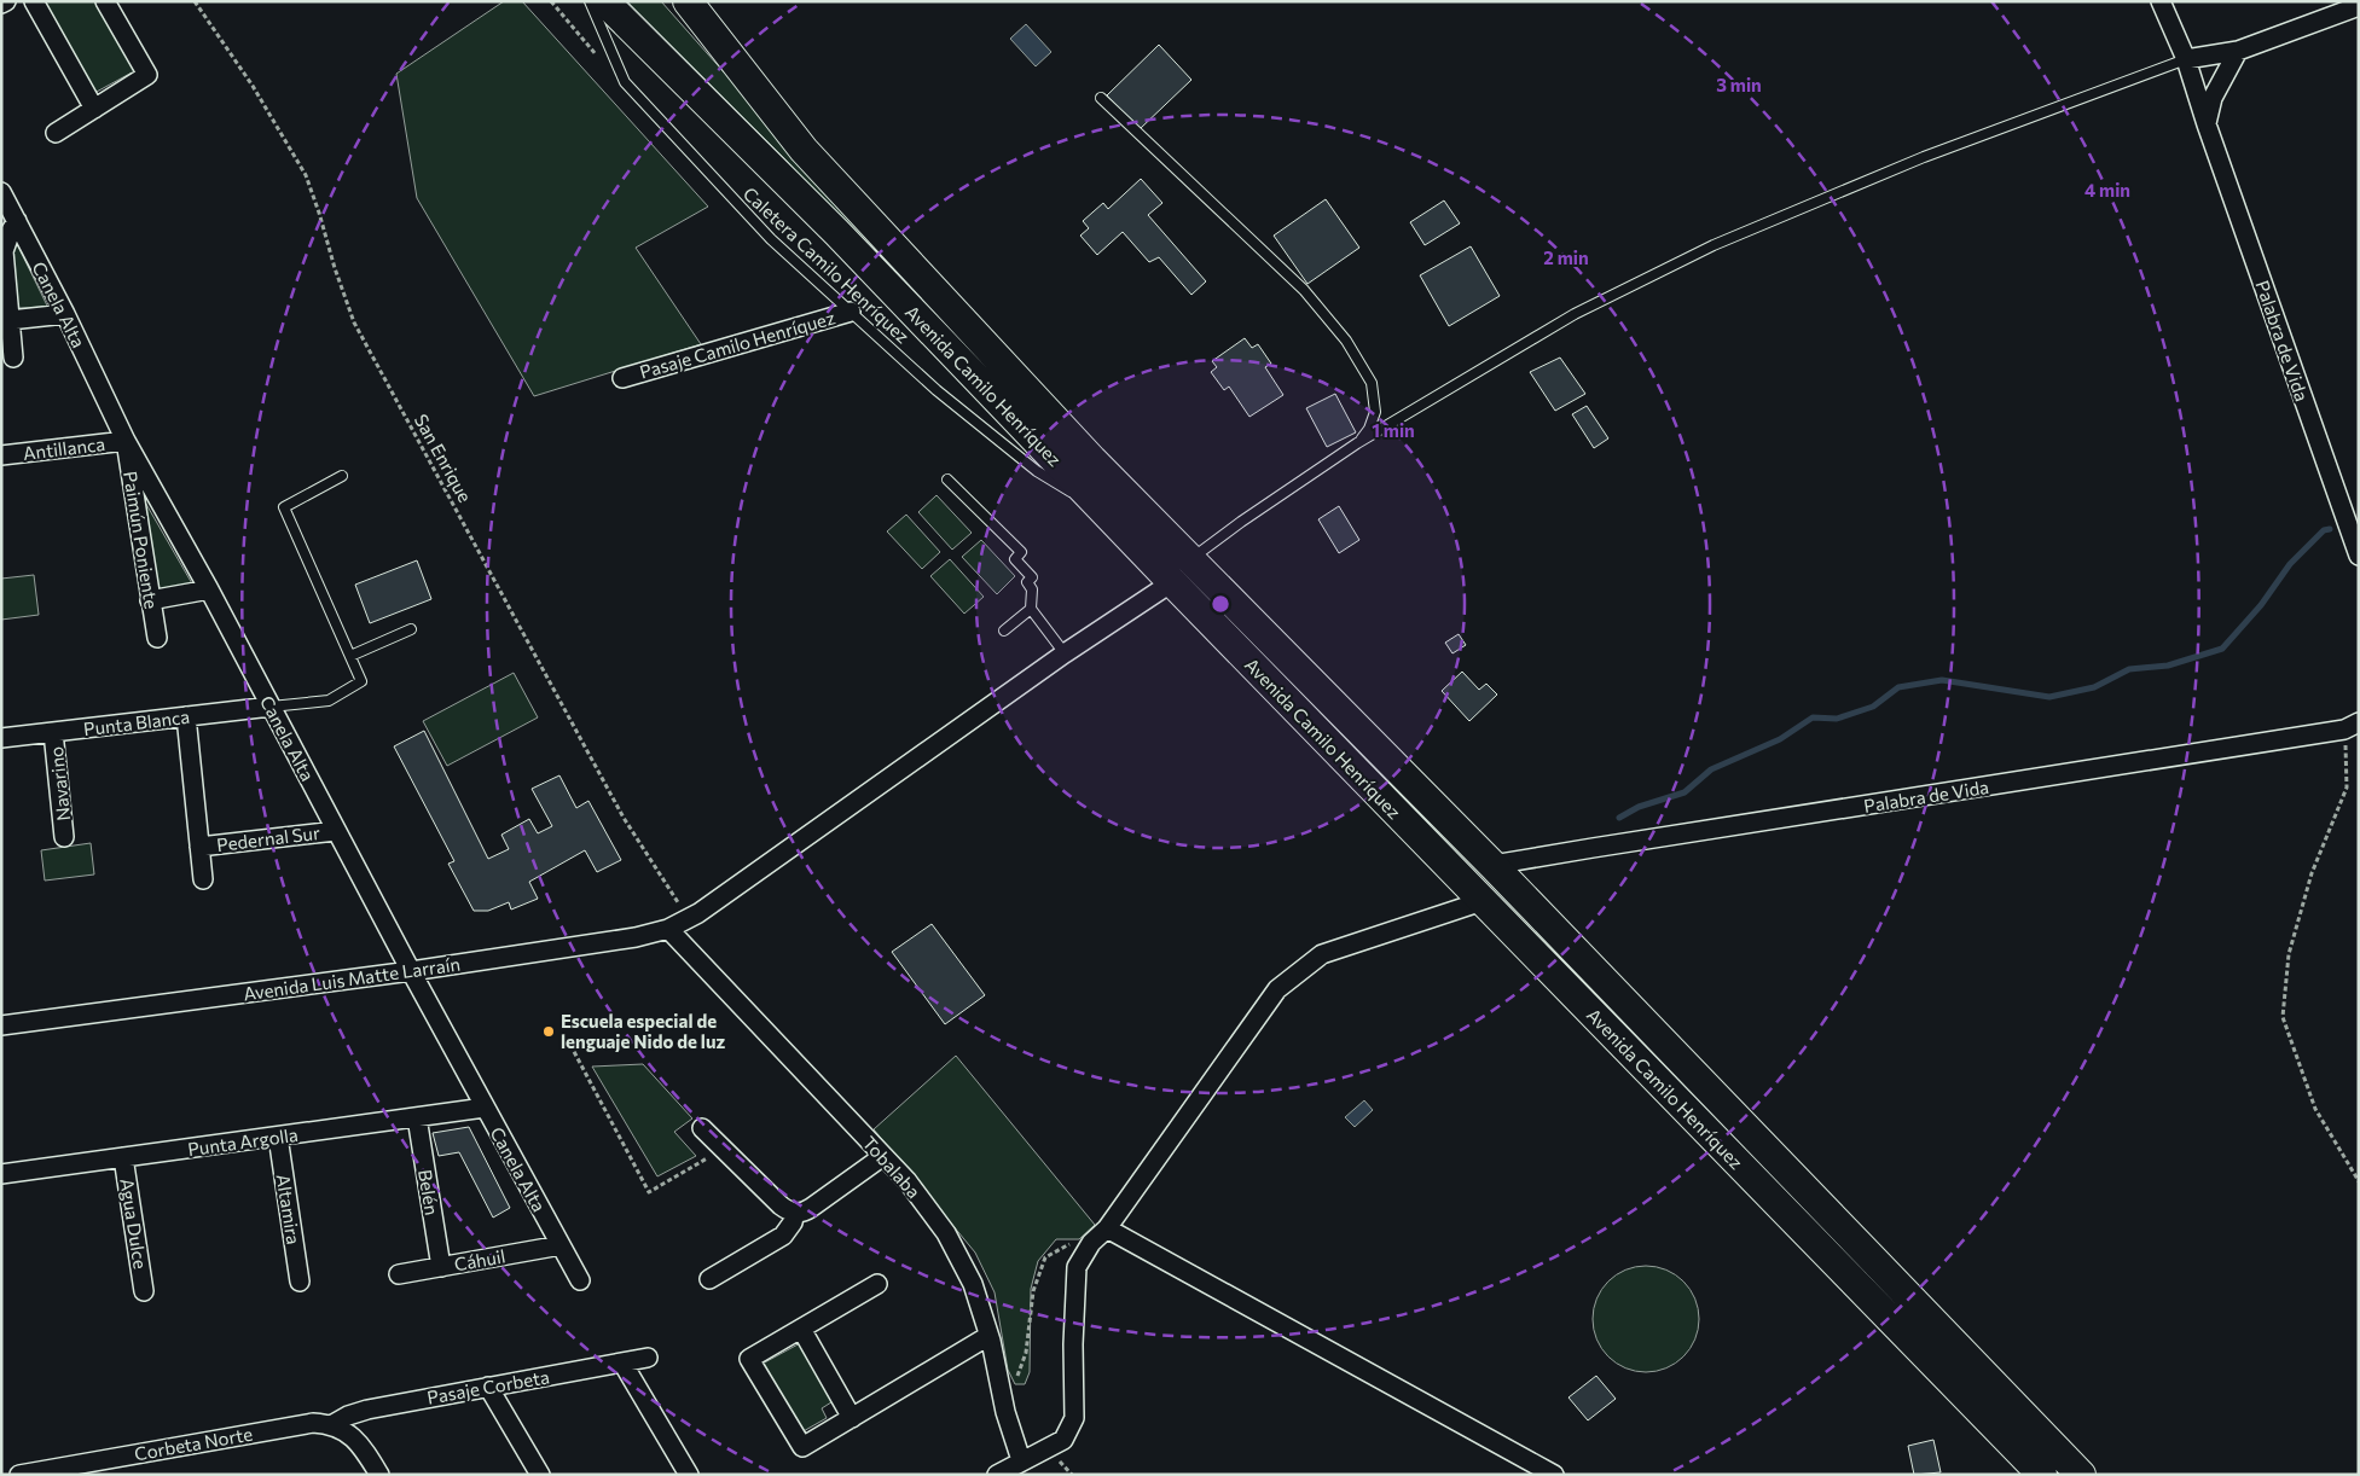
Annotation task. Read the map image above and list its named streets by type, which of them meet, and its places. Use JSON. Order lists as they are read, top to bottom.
{
  "streets": {
    "main road": ["Avenida Camilo Henríquez"],
    "street": [
      "Canela Alta",
      "Palabra de Vida",
      "Pasaje Camilo Henríquez",
      "Antillanca",
      "Paimún Poniente",
      "Punta Blanca",
      "Navarino",
      "Pedernal Sur",
      "Avenida Luis Matte Larraín",
      "Punta Argolla",
      "Tobalaba",
      "Belén",
      "Altamira",
      "Agua Dulce",
      "Cáhuil",
      "Pasaje Corbeta",
      "Corbeta Norte"
    ],
    "lane": ["Caletera Camilo Henríquez"],
    "path": ["San Enrique"]
  },
  "crossings": [
    ["Caletera Camilo Henríquez", "Pasaje Camilo Henríquez"],
    ["Caletera Camilo Henríquez", "Avenida Camilo Henríquez"],
    ["Canela Alta", "Antillanca"],
    ["Canela Alta", "Paimún Poniente"],
    ["Canela Alta", "Punta Blanca"],
    ["Canela Alta", "Pedernal Sur"],
    ["Canela Alta", "Avenida Luis Matte Larraín"],
    ["Canela Alta", "Punta Argolla"],
    ["Canela Alta", "Cáhuil"],
    ["Palabra de Vida", "Avenida Camilo Henríquez"],
    ["Avenida Camilo Henríquez", "Avenida Luis Matte Larraín"],
    ["Antillanca", "Paimún Poniente"],
    ["San Enrique", "Avenida Luis Matte Larraín"],
    ["Punta Blanca", "Navarino"],
    ["Avenida Luis Matte Larraín", "Tobalaba"],
    ["Punta Argolla", "Belén"],
    ["Punta Argolla", "Altamira"],
    ["Punta Argolla", "Agua Dulce"],
    ["Belén", "Cáhuil"],
    ["Pasaje Corbeta", "Corbeta Norte"]
  ],
  "places": ["Escuela especial de lenguaje Nido de luz"],
  "rings": [
    "3 min",
    "4 min",
    "2 min",
    "1 min"
  ]
}
